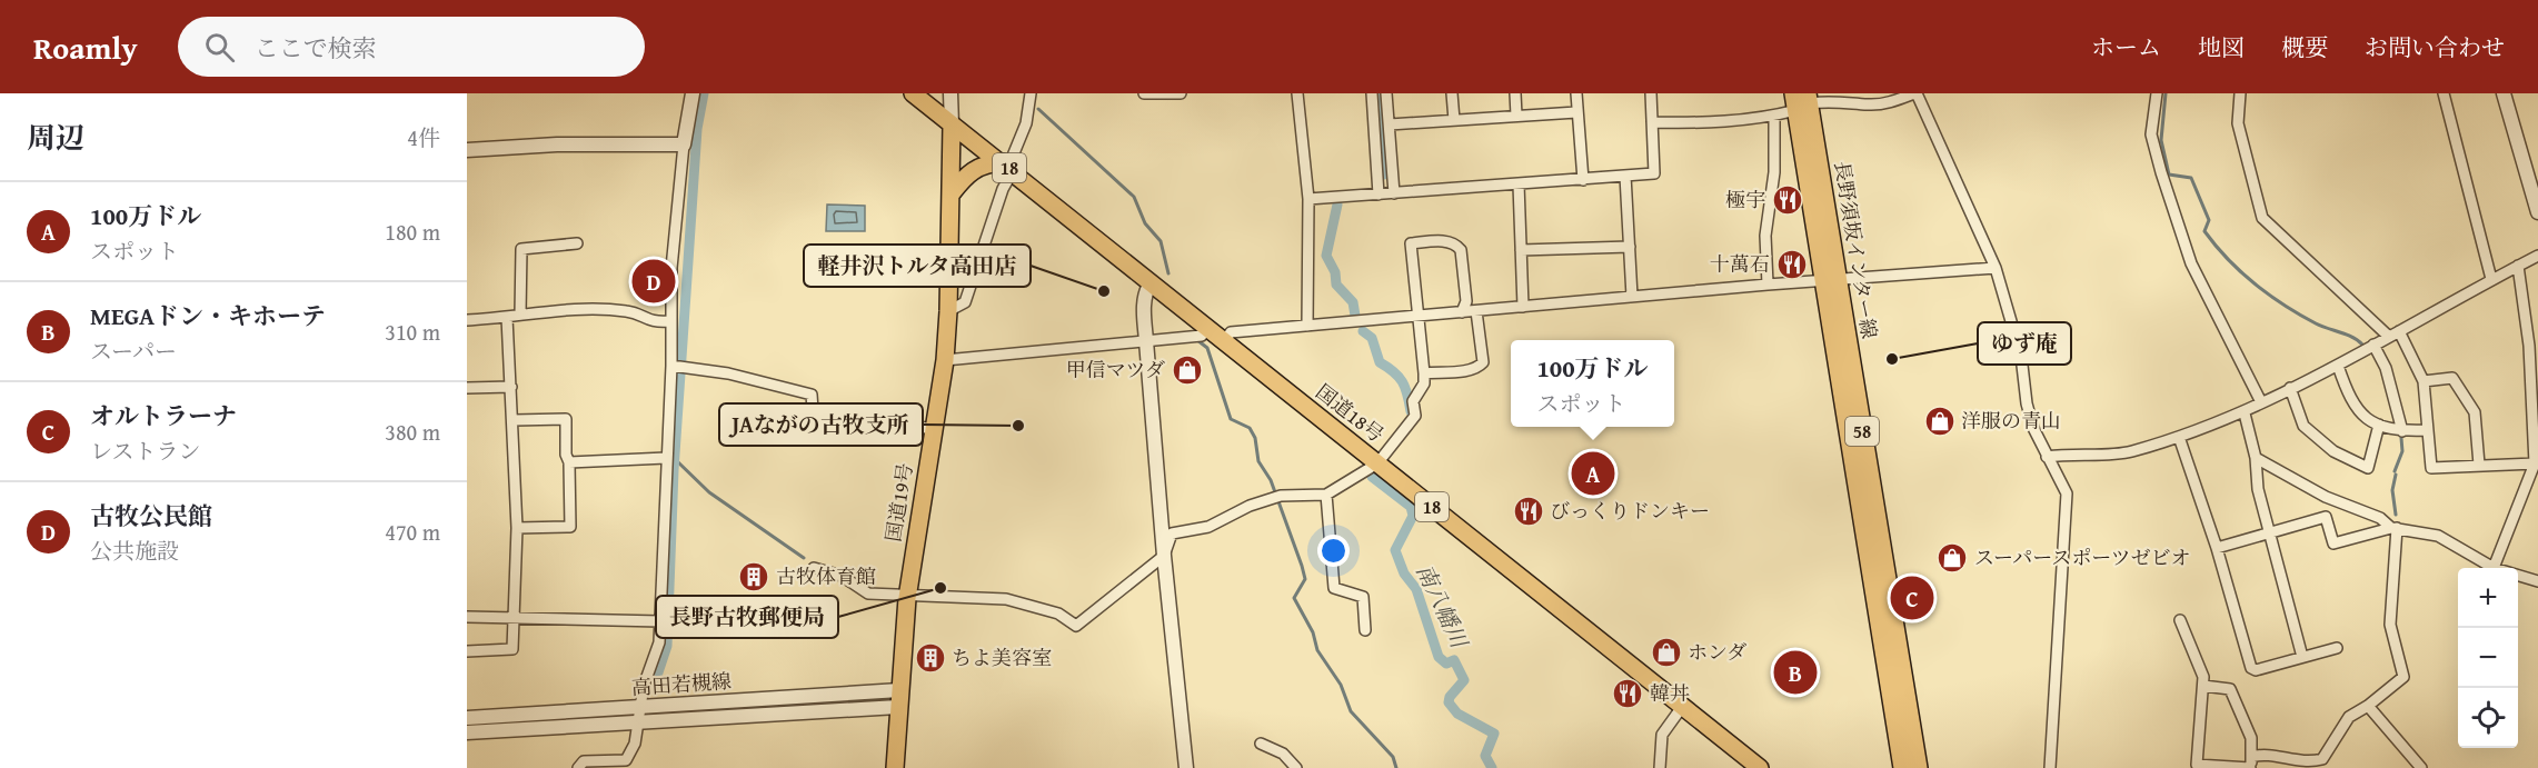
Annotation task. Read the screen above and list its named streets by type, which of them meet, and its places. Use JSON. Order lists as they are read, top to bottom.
{
  "streets": {
    "main road": [
      "18",
      "長野須坂インター線",
      "国道18号",
      "58",
      "国道19号"
    ],
    "street": ["高田若槻線"]
  },
  "crossings": [
    ["国道18号", "国道19号"],
    ["国道19号", "高田若槻線"]
  ],
  "water": ["南八幡川"],
  "places": {
    "restaurant": [
      "極宇",
      "十萬石",
      "びっくりドンキー",
      "韓丼"
    ],
    "other": [
      "軽井沢トルタ高田店",
      "ゆず庵",
      "JAながの古牧支所",
      "長野古牧郵便局"
    ],
    "shop": [
      "甲信マツダ",
      "洋服の青山",
      "スーパースポーツゼビオ",
      "ホンダ"
    ],
    "building": ["古牧体育館", "ちよ美容室"]
  },
  "page": {
    "header": "Roamly",
    "search": "ここで検索",
    "nav": [
      "ホーム",
      "地図",
      "概要",
      "お問い合わせ"
    ],
    "heading": ["周辺", "4件"],
    "list": [
      {
        "mark": "A",
        "name": "100万ドル",
        "note": "スポット",
        "value": "180 m"
      },
      {
        "mark": "B",
        "name": "MEGAドン・キホーテ",
        "note": "スーパー",
        "value": "310 m"
      },
      {
        "mark": "C",
        "name": "オルトラーナ",
        "note": "レストラン",
        "value": "380 m"
      },
      {
        "mark": "D",
        "name": "古牧公民館",
        "note": "公共施設",
        "value": "470 m"
      }
    ],
    "pins": [
      "D",
      "A",
      "C",
      "B"
    ],
    "popup": ["100万ドル", "スポット"],
    "map_buttons": ["+", "−"]
  }
}
